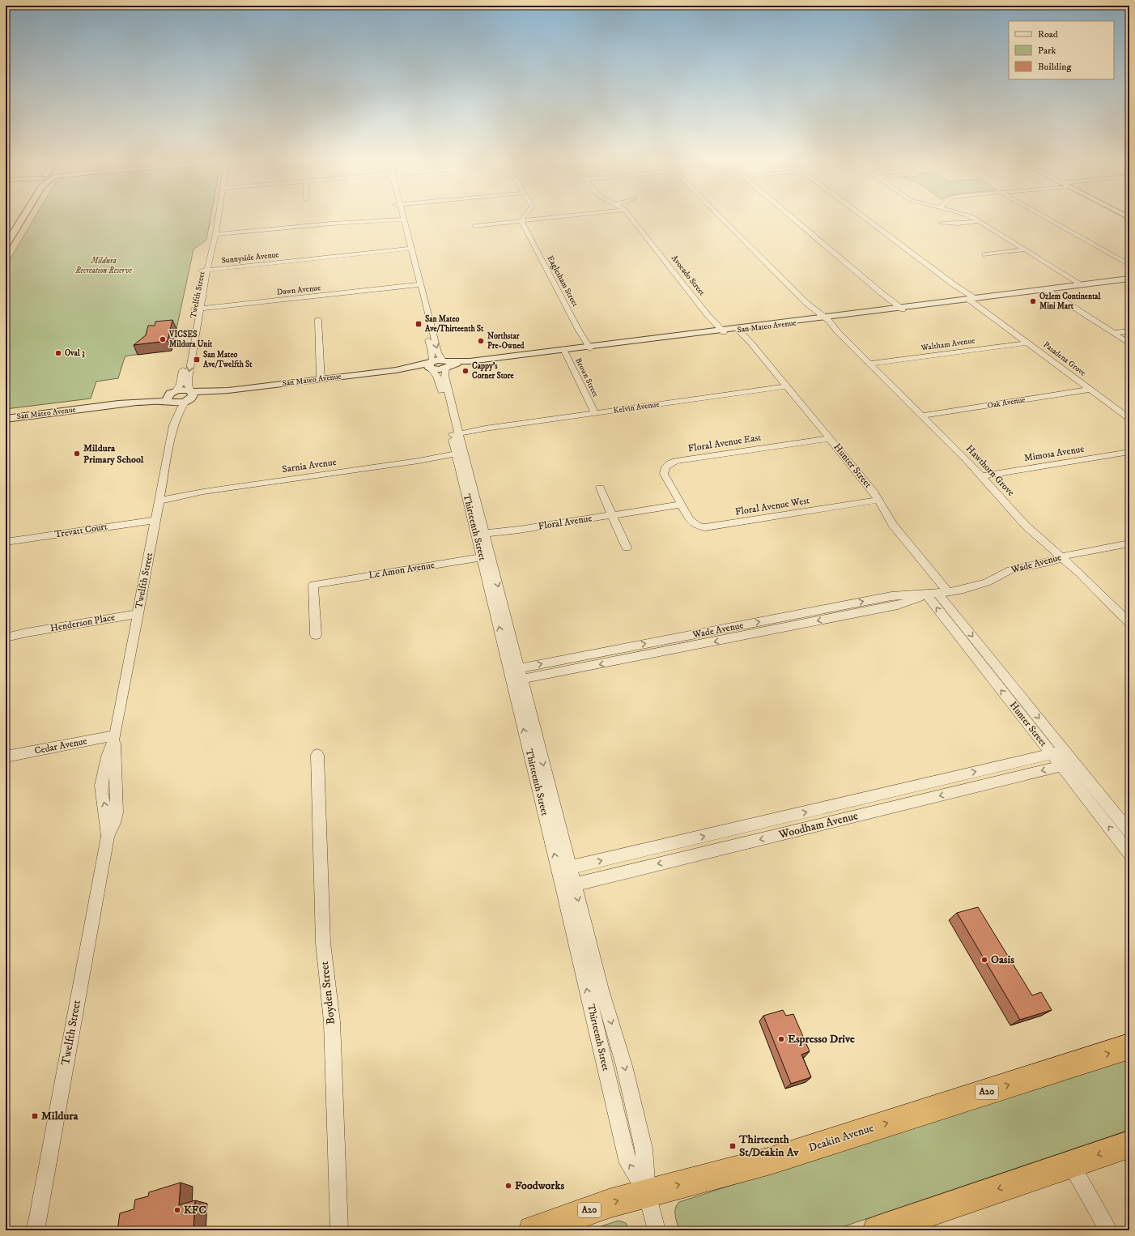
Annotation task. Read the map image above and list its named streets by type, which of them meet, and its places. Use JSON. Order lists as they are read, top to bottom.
{
  "streets": {
    "highway": ["A20", "Deakin Avenue"],
    "street": [
      "Sunnyside Avenue",
      "Avocado Street",
      "Eaglesham Street",
      "Dawn Avenue",
      "Twelfth Street",
      "San Mateo Avenue",
      "Waltham Avenue",
      "Pasadena Grove",
      "Brown Street",
      "Oak Avenue",
      "Kelvin Avenue",
      "Floral Avenue East",
      "Mimosa Avenue",
      "Sarnia Avenue",
      "Hunter Street",
      "Hawthorn Grove",
      "Floral Avenue West",
      "Floral Avenue",
      "Thirteenth Street",
      "Trevatt Court",
      "Wade Avenue",
      "Le Amon Avenue",
      "Henderson Place",
      "Cedar Avenue",
      "Woodham Avenue",
      "Boyden Street"
    ]
  },
  "crossings": [
    ["Sunnyside Avenue", "Twelfth Street"],
    ["Sunnyside Avenue", "Thirteenth Street"],
    ["Avocado Street", "San Mateo Avenue"],
    ["Eaglesham Street", "San Mateo Avenue"],
    ["Dawn Avenue", "Twelfth Street"],
    ["Dawn Avenue", "Thirteenth Street"],
    ["Twelfth Street", "San Mateo Avenue"],
    ["Twelfth Street", "Sarnia Avenue"],
    ["Twelfth Street", "Trevatt Court"],
    ["Twelfth Street", "Henderson Place"],
    ["Twelfth Street", "Cedar Avenue"],
    ["San Mateo Avenue", "Pasadena Grove"],
    ["San Mateo Avenue", "Brown Street"],
    ["San Mateo Avenue", "Hunter Street"],
    ["San Mateo Avenue", "Hawthorn Grove"],
    ["San Mateo Avenue", "Thirteenth Street"],
    ["Waltham Avenue", "Pasadena Grove"],
    ["Waltham Avenue", "Hawthorn Grove"],
    ["Pasadena Grove", "Oak Avenue"],
    ["Brown Street", "Kelvin Avenue"],
    ["Oak Avenue", "Hawthorn Grove"],
    ["Kelvin Avenue", "Hunter Street"],
    ["Kelvin Avenue", "Thirteenth Street"],
    ["Floral Avenue East", "Hunter Street"],
    ["Floral Avenue East", "Floral Avenue West"],
    ["Floral Avenue East", "Floral Avenue"],
    ["Mimosa Avenue", "Hawthorn Grove"],
    ["Sarnia Avenue", "Thirteenth Street"],
    ["Hunter Street", "Floral Avenue West"],
    ["Hunter Street", "Wade Avenue"],
    ["Hunter Street", "Woodham Avenue"],
    ["Hawthorn Grove", "Wade Avenue"],
    ["Floral Avenue West", "Floral Avenue"],
    ["Floral Avenue", "Thirteenth Street"],
    ["Thirteenth Street", "Wade Avenue"],
    ["Thirteenth Street", "Le Amon Avenue"],
    ["Thirteenth Street", "Woodham Avenue"],
    ["Thirteenth Street", "Deakin Avenue"]
  ],
  "parks": ["Mildura Recreation Reserve"],
  "places": {
    "other": [
      "Ozlem Continental Mini Mart",
      "VICSES Mildura Unit",
      "Northstar Pre-Owned",
      "Oval 3",
      "Cappy's Corner Store",
      "Mildura Primary School",
      "Oasis",
      "Espresso Drive",
      "Foodworks",
      "KFC"
    ],
    "transit": [
      "San Mateo Ave/Thirteenth St",
      "San Mateo Ave/Twelfth St",
      "Mildura",
      "Thirteenth St/Deakin Av"
    ]
  },
  "legend": ["Road", "Park", "Building"]
}
